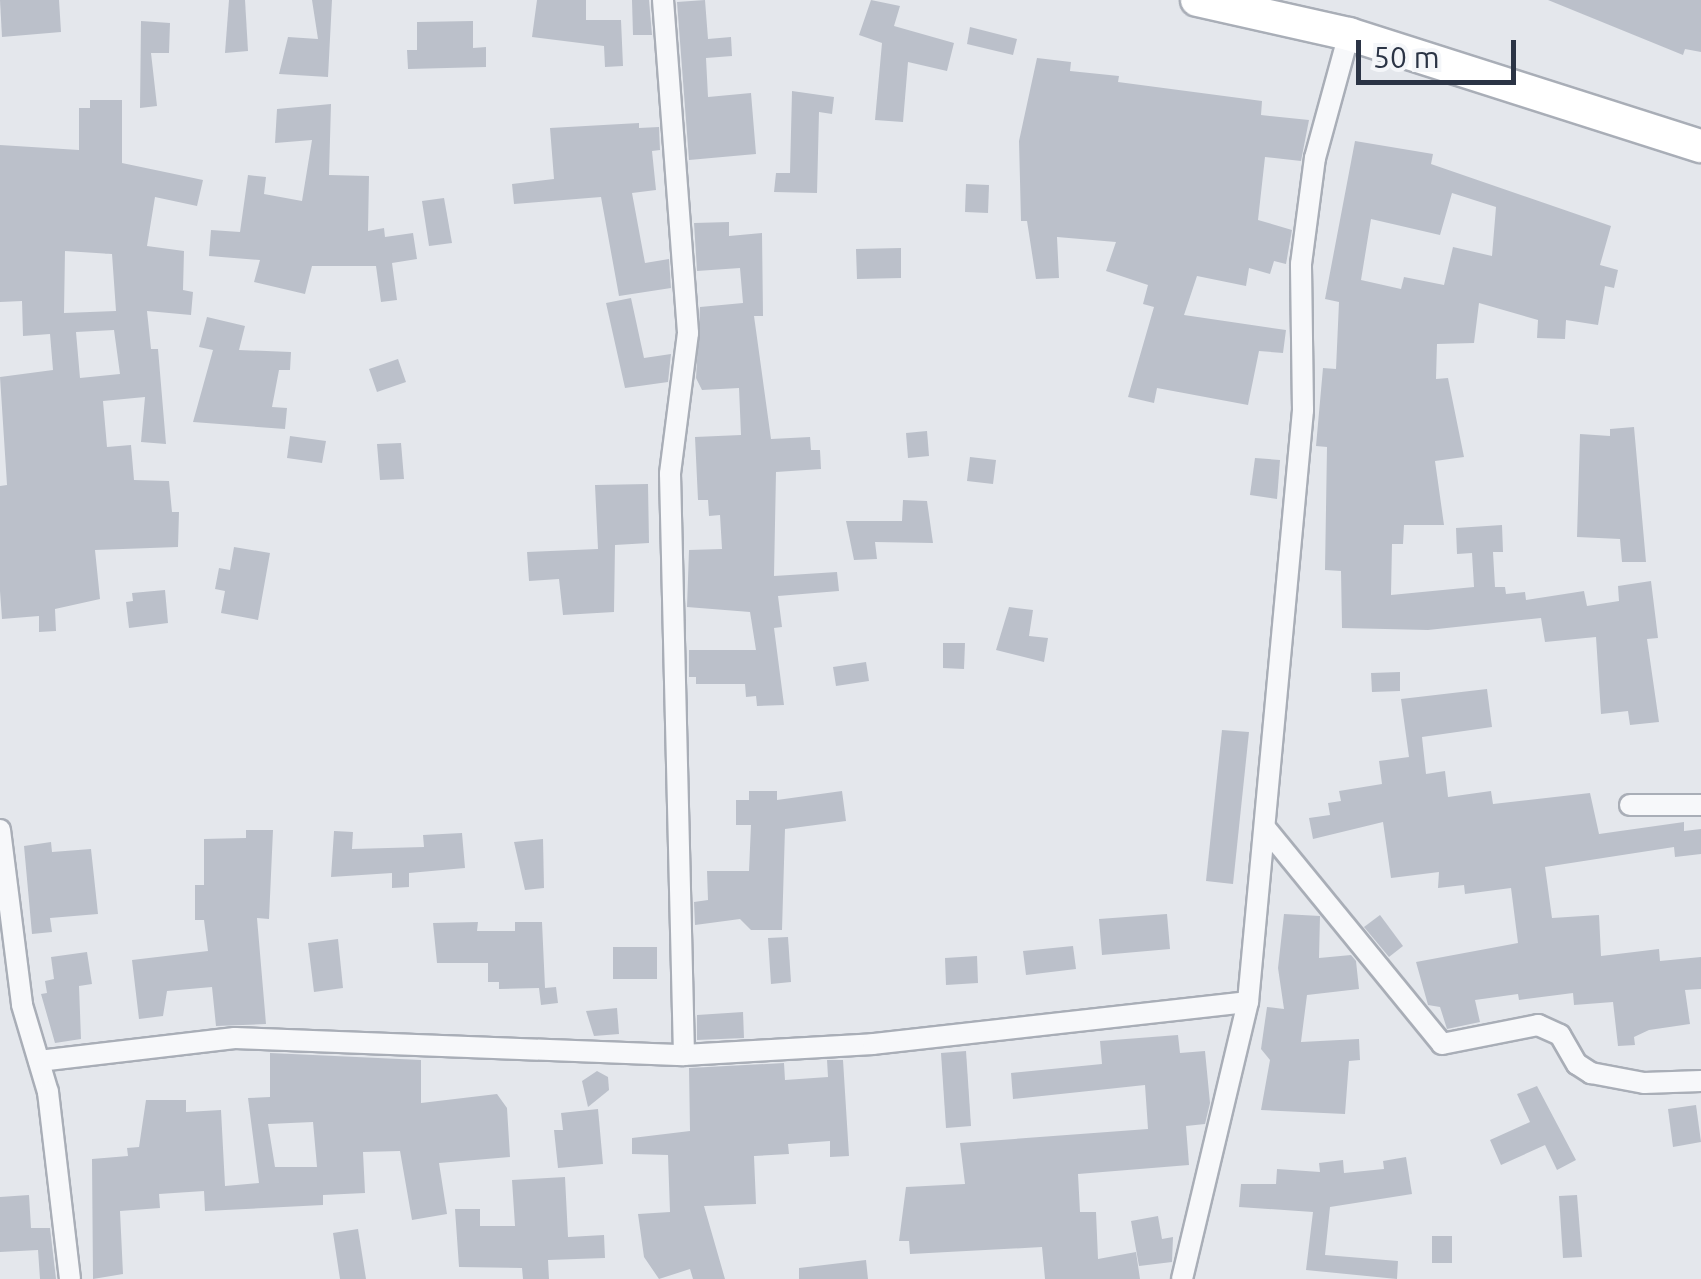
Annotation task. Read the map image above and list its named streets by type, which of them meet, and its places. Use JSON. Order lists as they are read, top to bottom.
{
  "scale_bar": "50 m"
}
